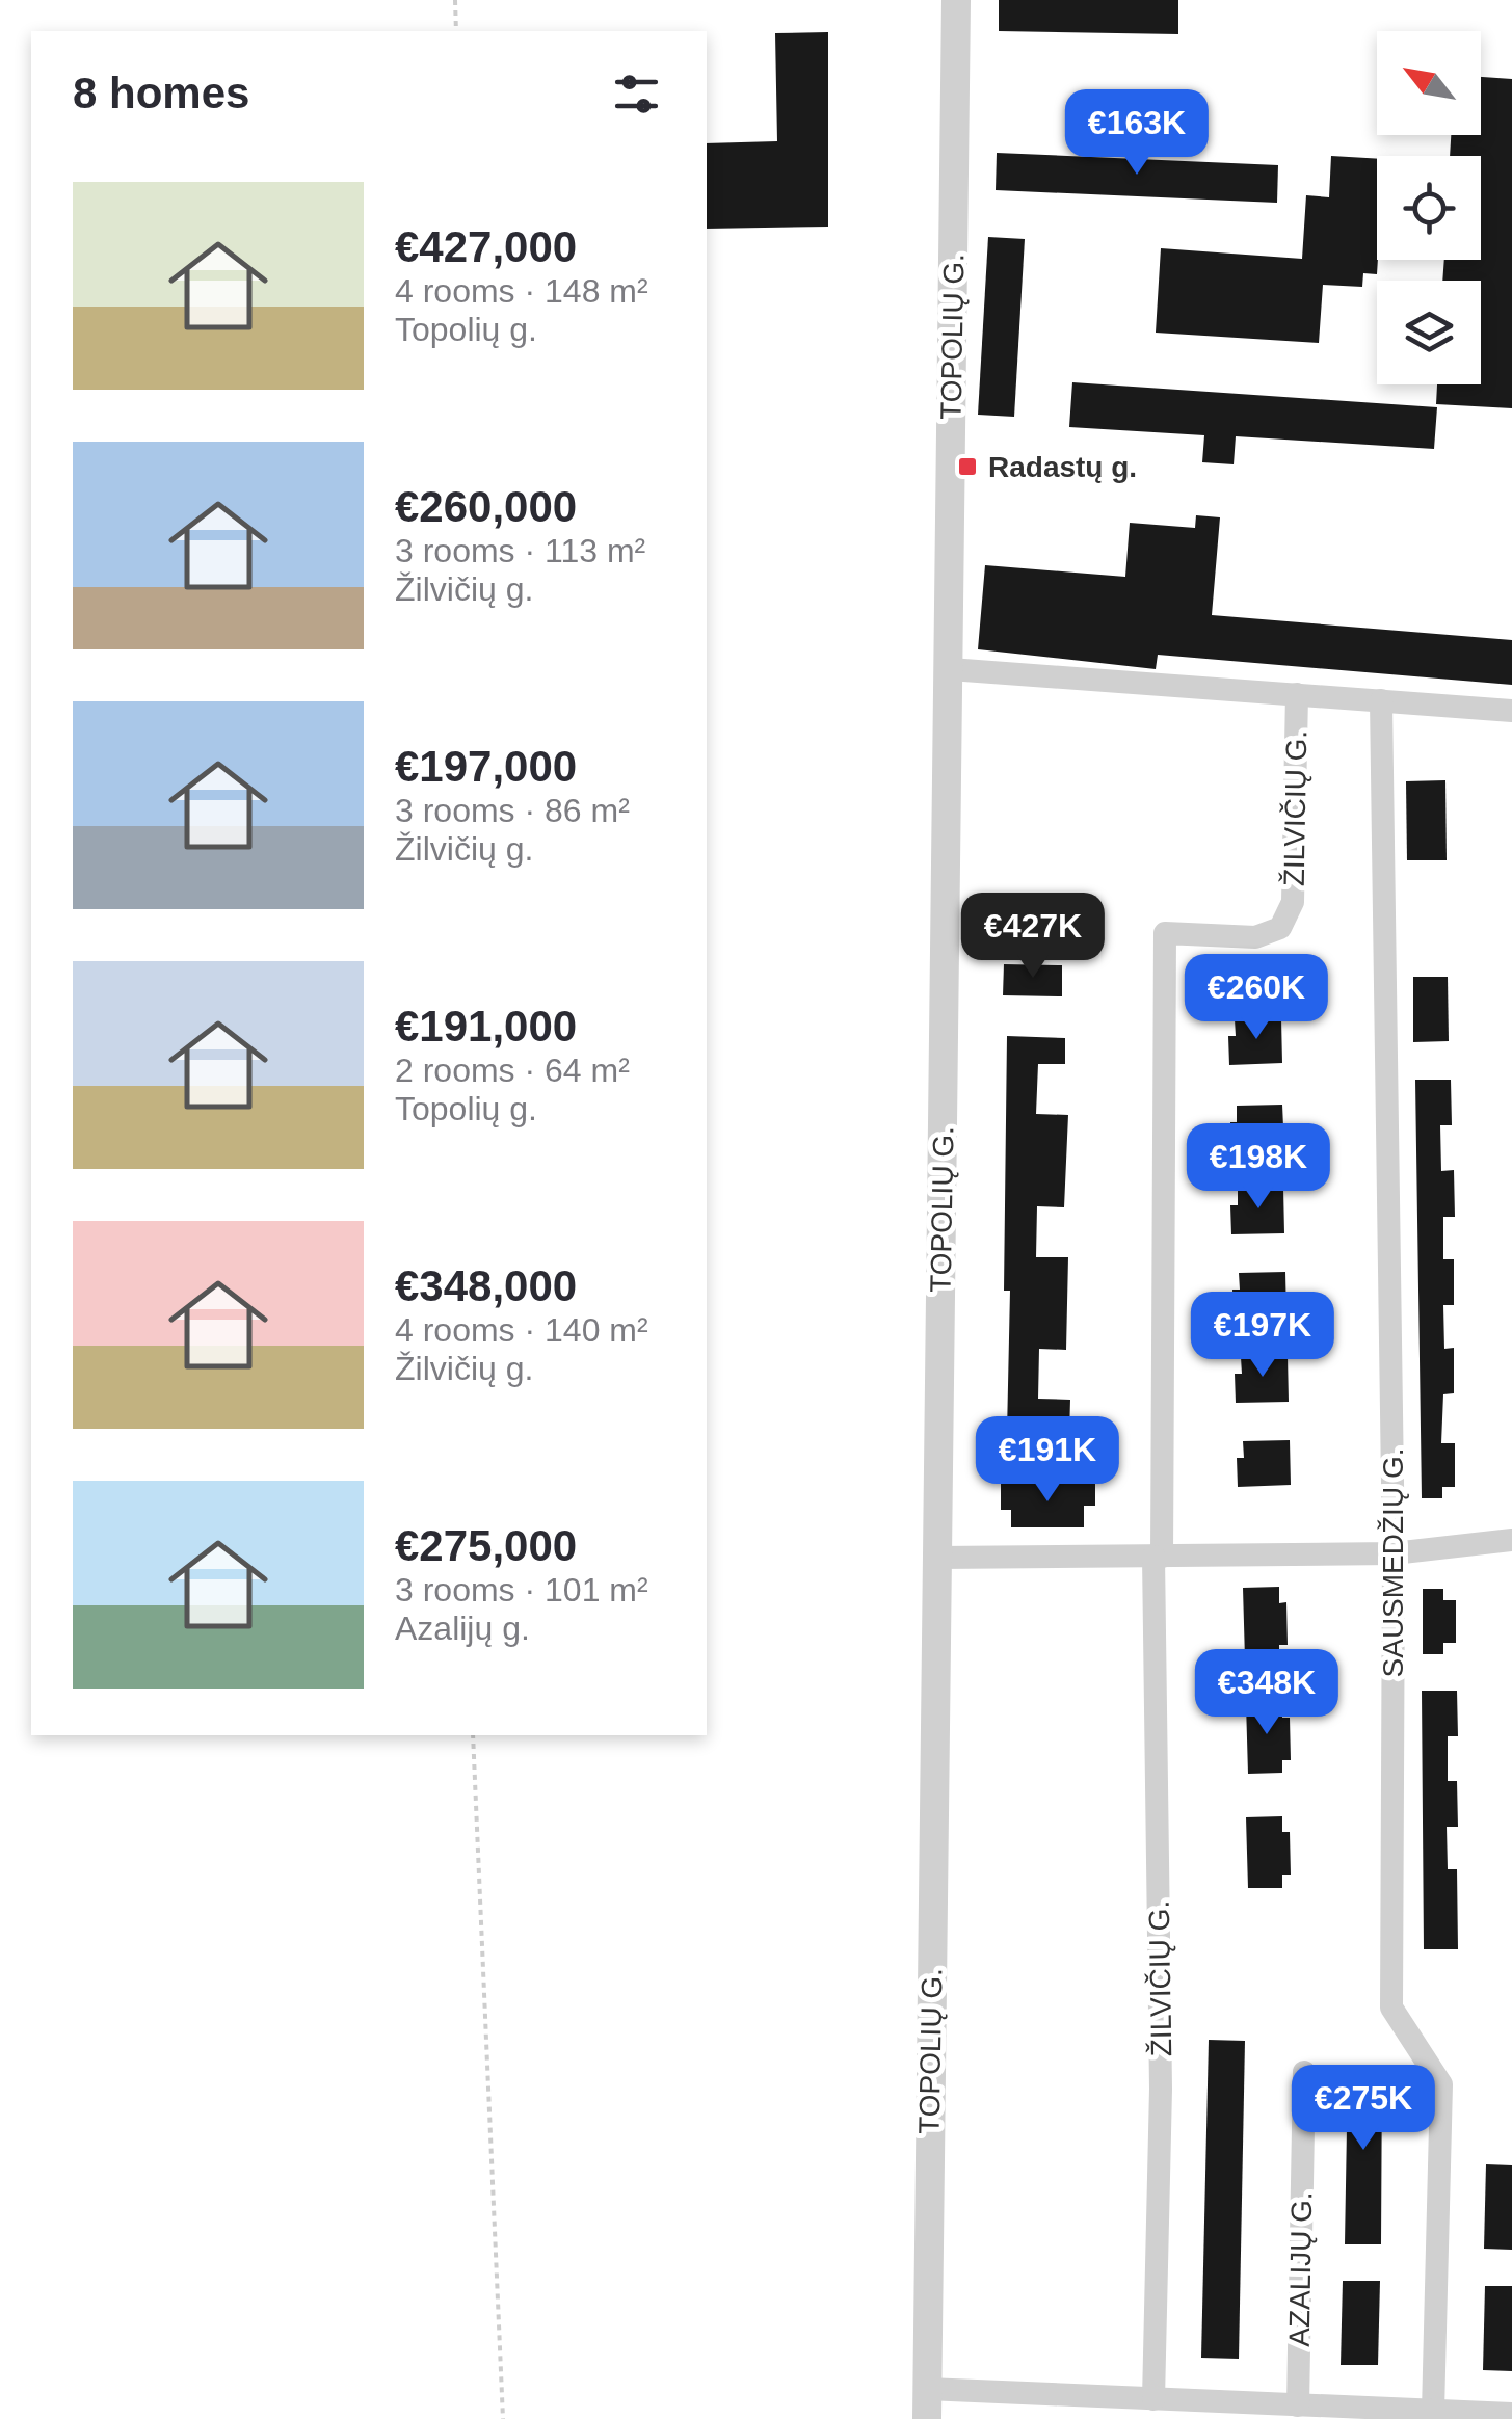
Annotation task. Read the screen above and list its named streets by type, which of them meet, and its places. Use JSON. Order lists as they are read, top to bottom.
{
  "streets": {
    "street": [
      "TOPOLIŲ G.",
      "ŽILVIČIŲ G.",
      "SAUSMEDŽIŲ G.",
      "AZALIJŲ G."
    ]
  },
  "places": {
    "transit": ["Radastų g."]
  },
  "north": "top left",
  "page": {
    "heading": "8 homes",
    "price": [
      "€163K",
      "€427K",
      "€260K",
      "€198K",
      "€197K",
      "€191K",
      "€348K",
      "€275K"
    ],
    "list": [
      {
        "name": "€427,000",
        "note": "4 rooms · 148 m² · Topolių g."
      },
      {
        "name": "€260,000",
        "note": "3 rooms · 113 m² · Žilvičių g."
      },
      {
        "name": "€197,000",
        "note": "3 rooms · 86 m² · Žilvičių g."
      },
      {
        "name": "€191,000",
        "note": "2 rooms · 64 m² · Topolių g."
      },
      {
        "name": "€348,000",
        "note": "4 rooms · 140 m² · Žilvičių g."
      },
      {
        "name": "€275,000",
        "note": "3 rooms · 101 m² · Azalijų g."
      }
    ]
  }
}
